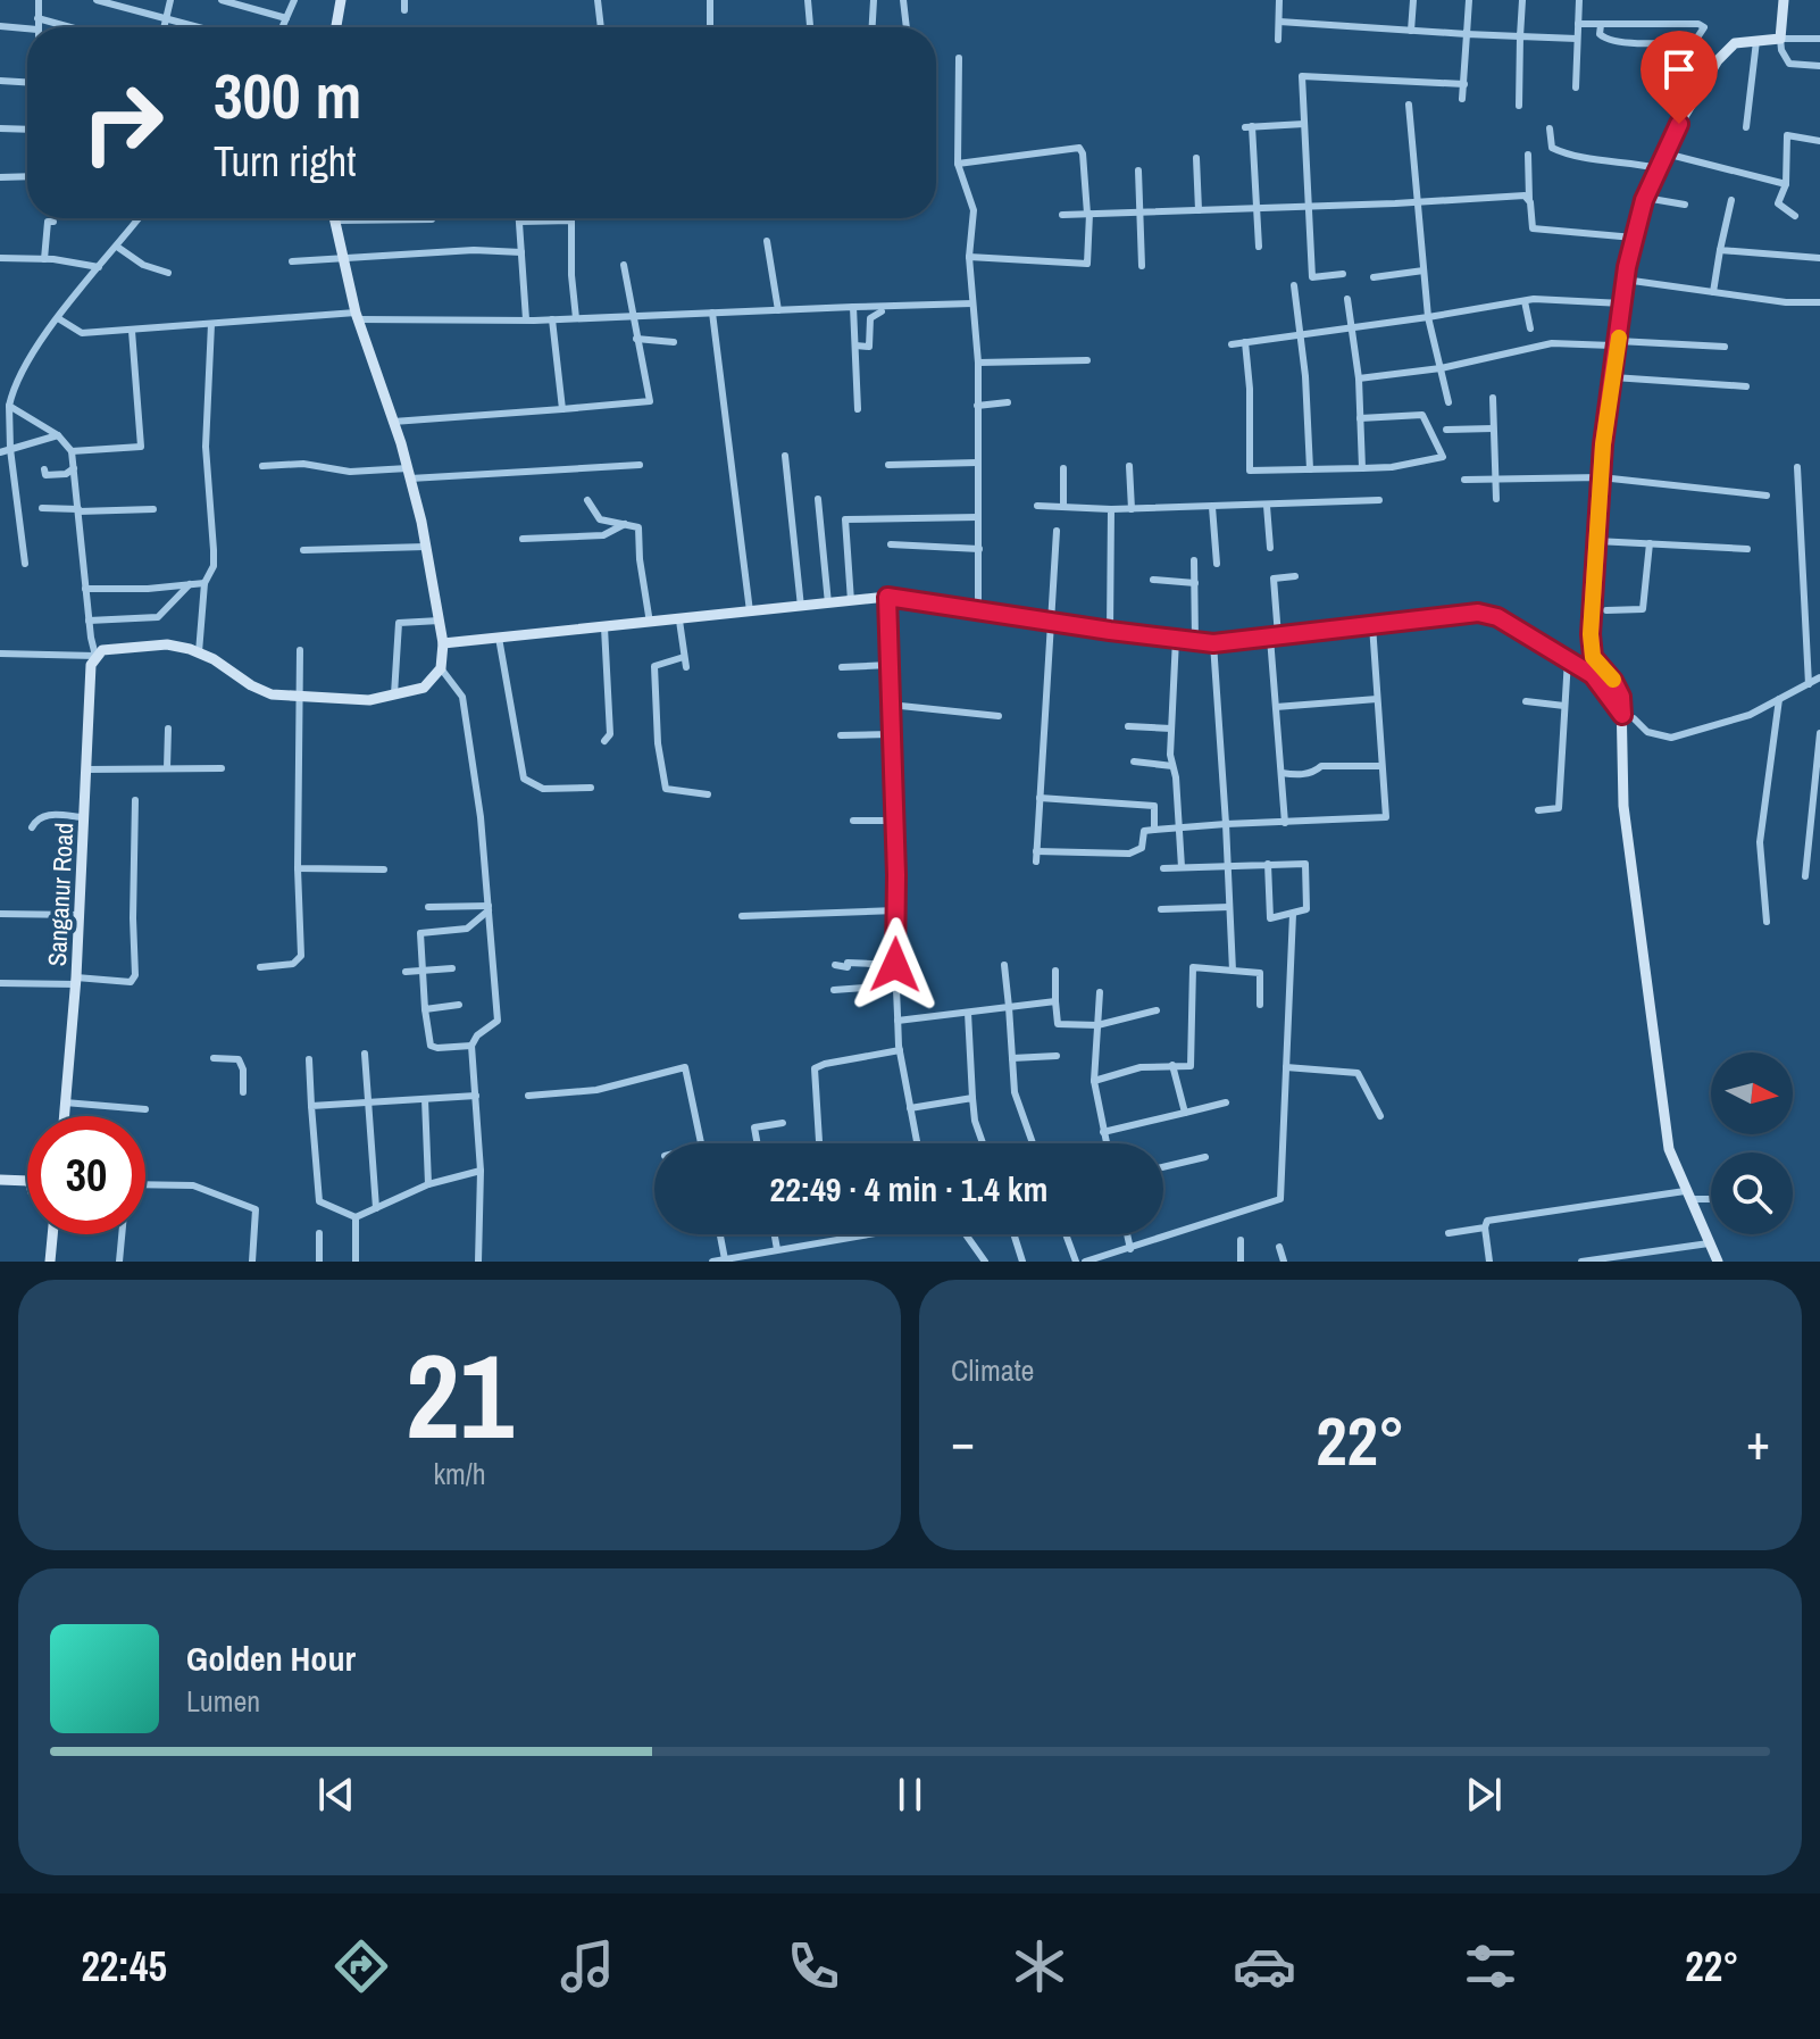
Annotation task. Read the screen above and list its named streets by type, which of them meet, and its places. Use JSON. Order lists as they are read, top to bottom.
{
  "streets": {
    "street": ["Sanganur Road"]
  },
  "north": "right",
  "page": {
    "turn": ["300 m", "Turn right"],
    "limit": "30",
    "trip": "22:49 · 4 min · 1.4 km",
    "tile": [
      ["21", "km/h"],
      "Climate"
    ],
    "heat": ["−", "22°", "+"],
    "song": ["Golden Hour", "Lumen"],
    "tabs": ["22:45", "22°"]
  }
}
